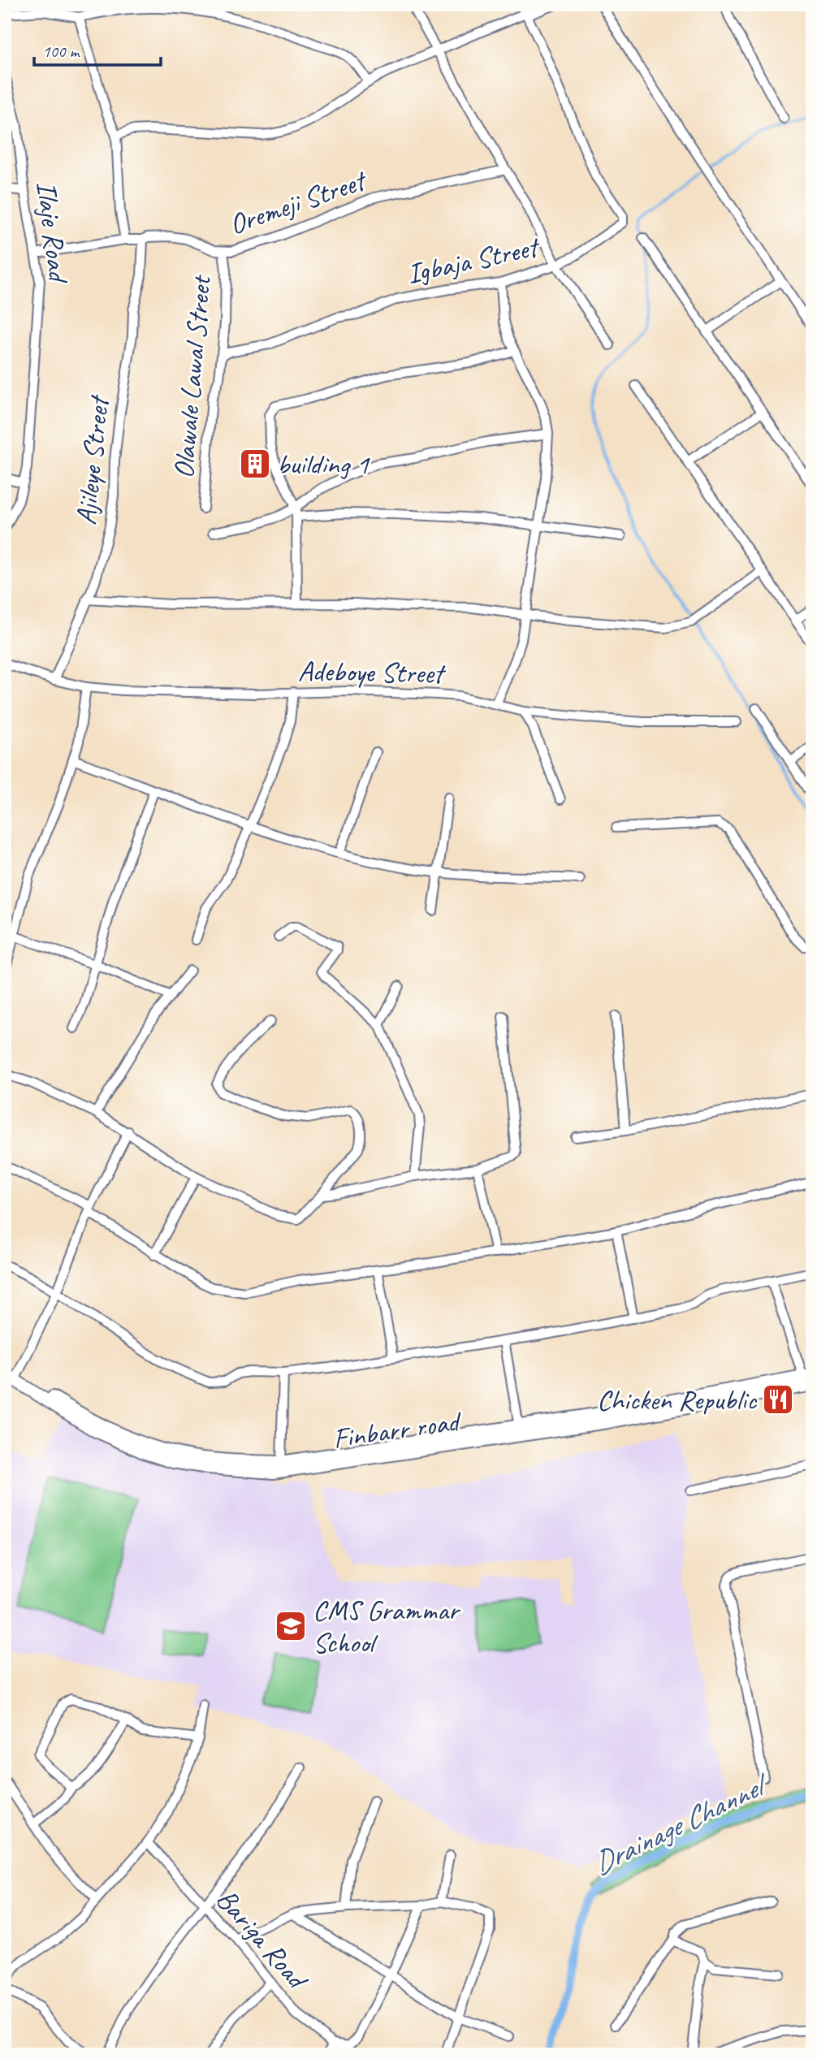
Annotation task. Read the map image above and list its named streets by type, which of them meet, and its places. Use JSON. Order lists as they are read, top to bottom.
{
  "streets": {
    "main road": ["Finbarr road"],
    "street": [
      "Oremeji Street",
      "Ilaje Road",
      "Igbaja Street",
      "Olawale Lawal Street",
      "Ajileye Street",
      "Adeboye Street",
      "Bariga Road"
    ]
  },
  "crossings": [
    ["Oremeji Street", "Ilaje Road"],
    ["Oremeji Street", "Olawale Lawal Street"],
    ["Oremeji Street", "Ajileye Street"],
    ["Igbaja Street", "Olawale Lawal Street"],
    ["Ajileye Street", "Adeboye Street"]
  ],
  "water": ["Drainage Channel"],
  "places": {
    "building": ["building 1"],
    "restaurant": ["Chicken Republic"],
    "school or university": ["CMS Grammar School"]
  },
  "scale_bar": "100 m"
}
